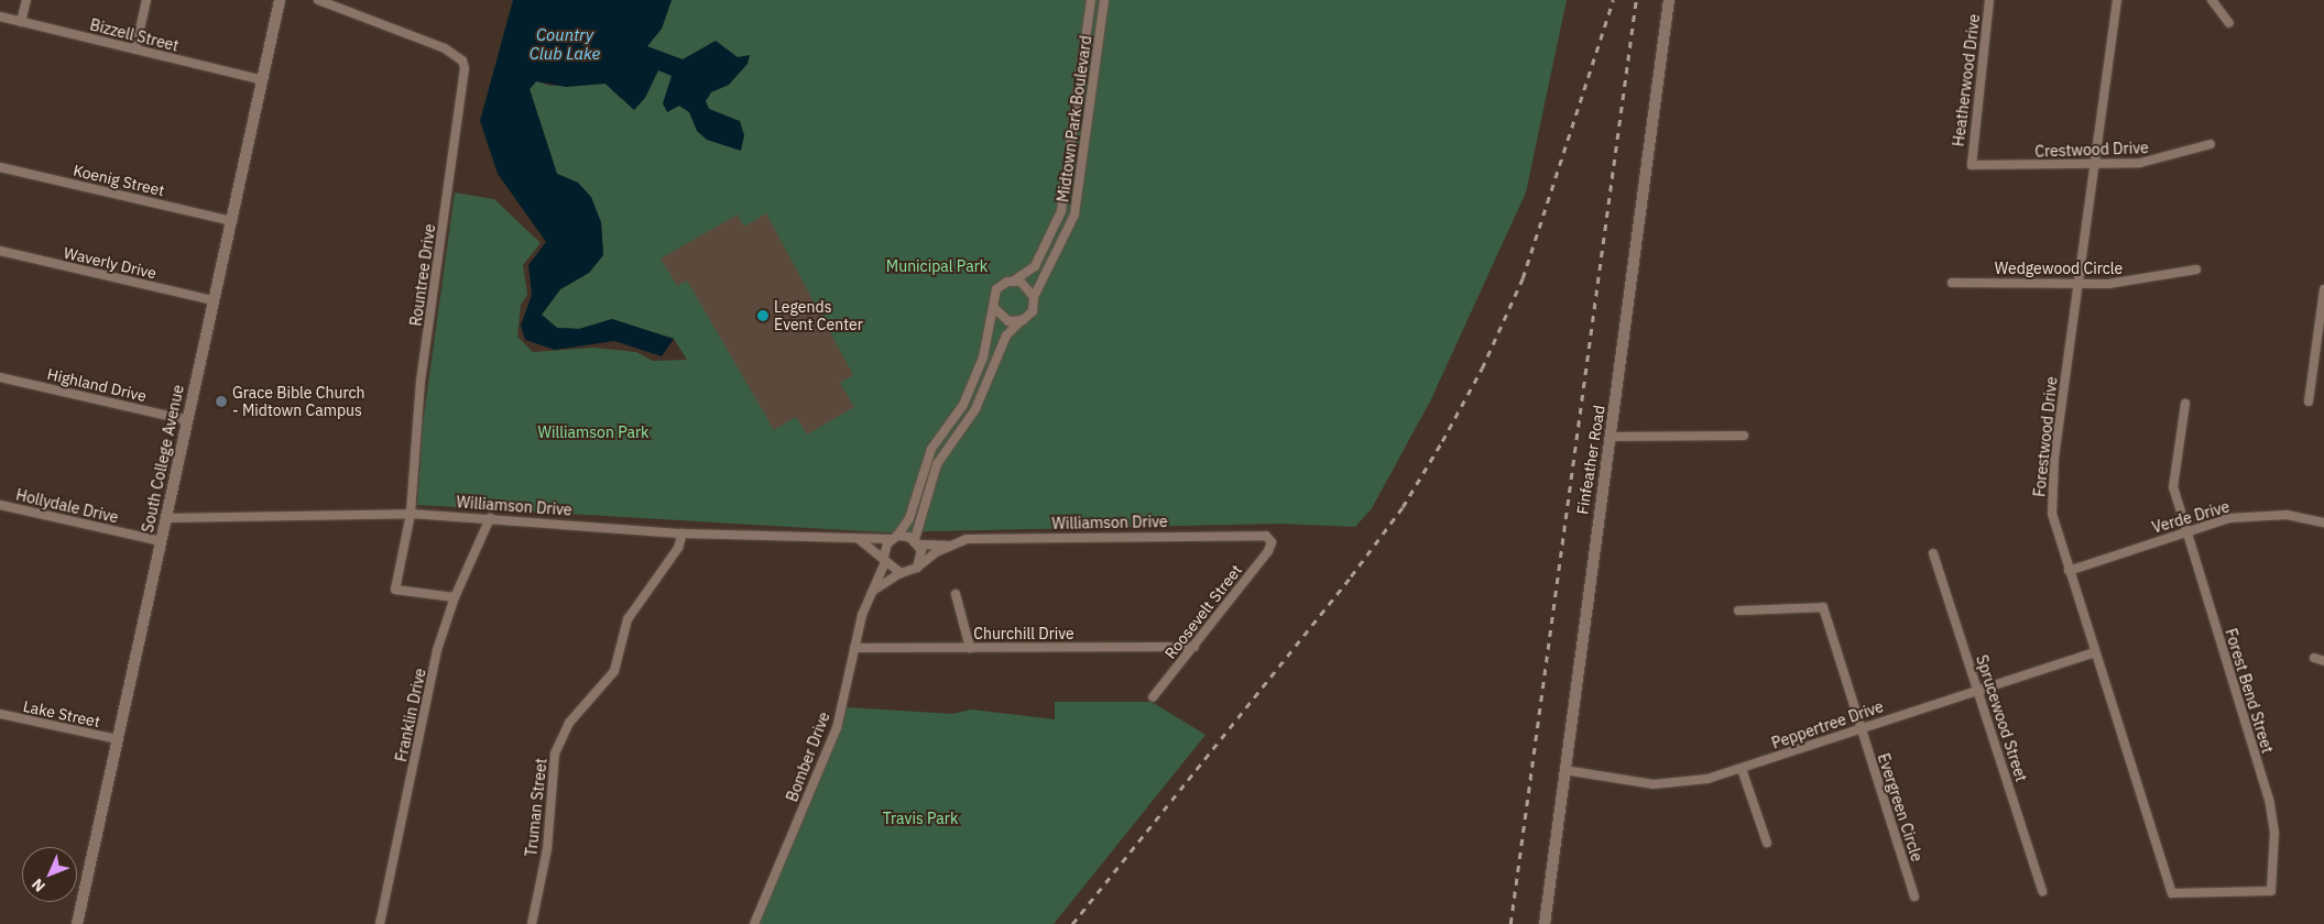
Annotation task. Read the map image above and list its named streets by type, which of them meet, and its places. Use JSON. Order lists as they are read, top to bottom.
{
  "streets": {
    "main road": ["South College Avenue", "Finfeather Road"],
    "street": [
      "Bizzell Street",
      "Heatherwood Drive",
      "Midtown Park Boulevard",
      "Crestwood Drive",
      "Koenig Street",
      "Waverly Drive",
      "Wedgewood Circle",
      "Rountree Drive",
      "Highland Drive",
      "Forestwood Drive",
      "Hollydale Drive",
      "Williamson Drive",
      "Verde Drive",
      "Roosevelt Street",
      "Churchill Drive",
      "Forest Bend Street",
      "Lake Street",
      "Franklin Drive",
      "Sprucewood Street",
      "Peppertree Drive",
      "Bomber Drive",
      "Truman Street",
      "Evergreen Circle"
    ]
  },
  "crossings": [
    ["Bizzell Street", "South College Avenue"],
    ["Heatherwood Drive", "Crestwood Drive"],
    ["Crestwood Drive", "Forestwood Drive"],
    ["Koenig Street", "South College Avenue"],
    ["Waverly Drive", "South College Avenue"],
    ["Wedgewood Circle", "Forestwood Drive"],
    ["Rountree Drive", "Williamson Drive"],
    ["Rountree Drive", "Franklin Drive"],
    ["Highland Drive", "South College Avenue"],
    ["Forestwood Drive", "Verde Drive"],
    ["Forestwood Drive", "Forest Bend Street"],
    ["Forestwood Drive", "Peppertree Drive"],
    ["South College Avenue", "Hollydale Drive"],
    ["South College Avenue", "Williamson Drive"],
    ["South College Avenue", "Lake Street"],
    ["Finfeather Road", "Peppertree Drive"],
    ["Williamson Drive", "Roosevelt Street"],
    ["Williamson Drive", "Franklin Drive"],
    ["Williamson Drive", "Bomber Drive"],
    ["Williamson Drive", "Truman Street"],
    ["Verde Drive", "Forest Bend Street"],
    ["Roosevelt Street", "Churchill Drive"],
    ["Churchill Drive", "Bomber Drive"],
    ["Sprucewood Street", "Peppertree Drive"],
    ["Peppertree Drive", "Evergreen Circle"]
  ],
  "water": ["Country Club Lake"],
  "parks": ["Municipal Park", "Williamson Park", "Travis Park"],
  "places": ["Legends Event Center", "Grace Bible Church - Midtown Campus"],
  "north": "bottom left"
}
